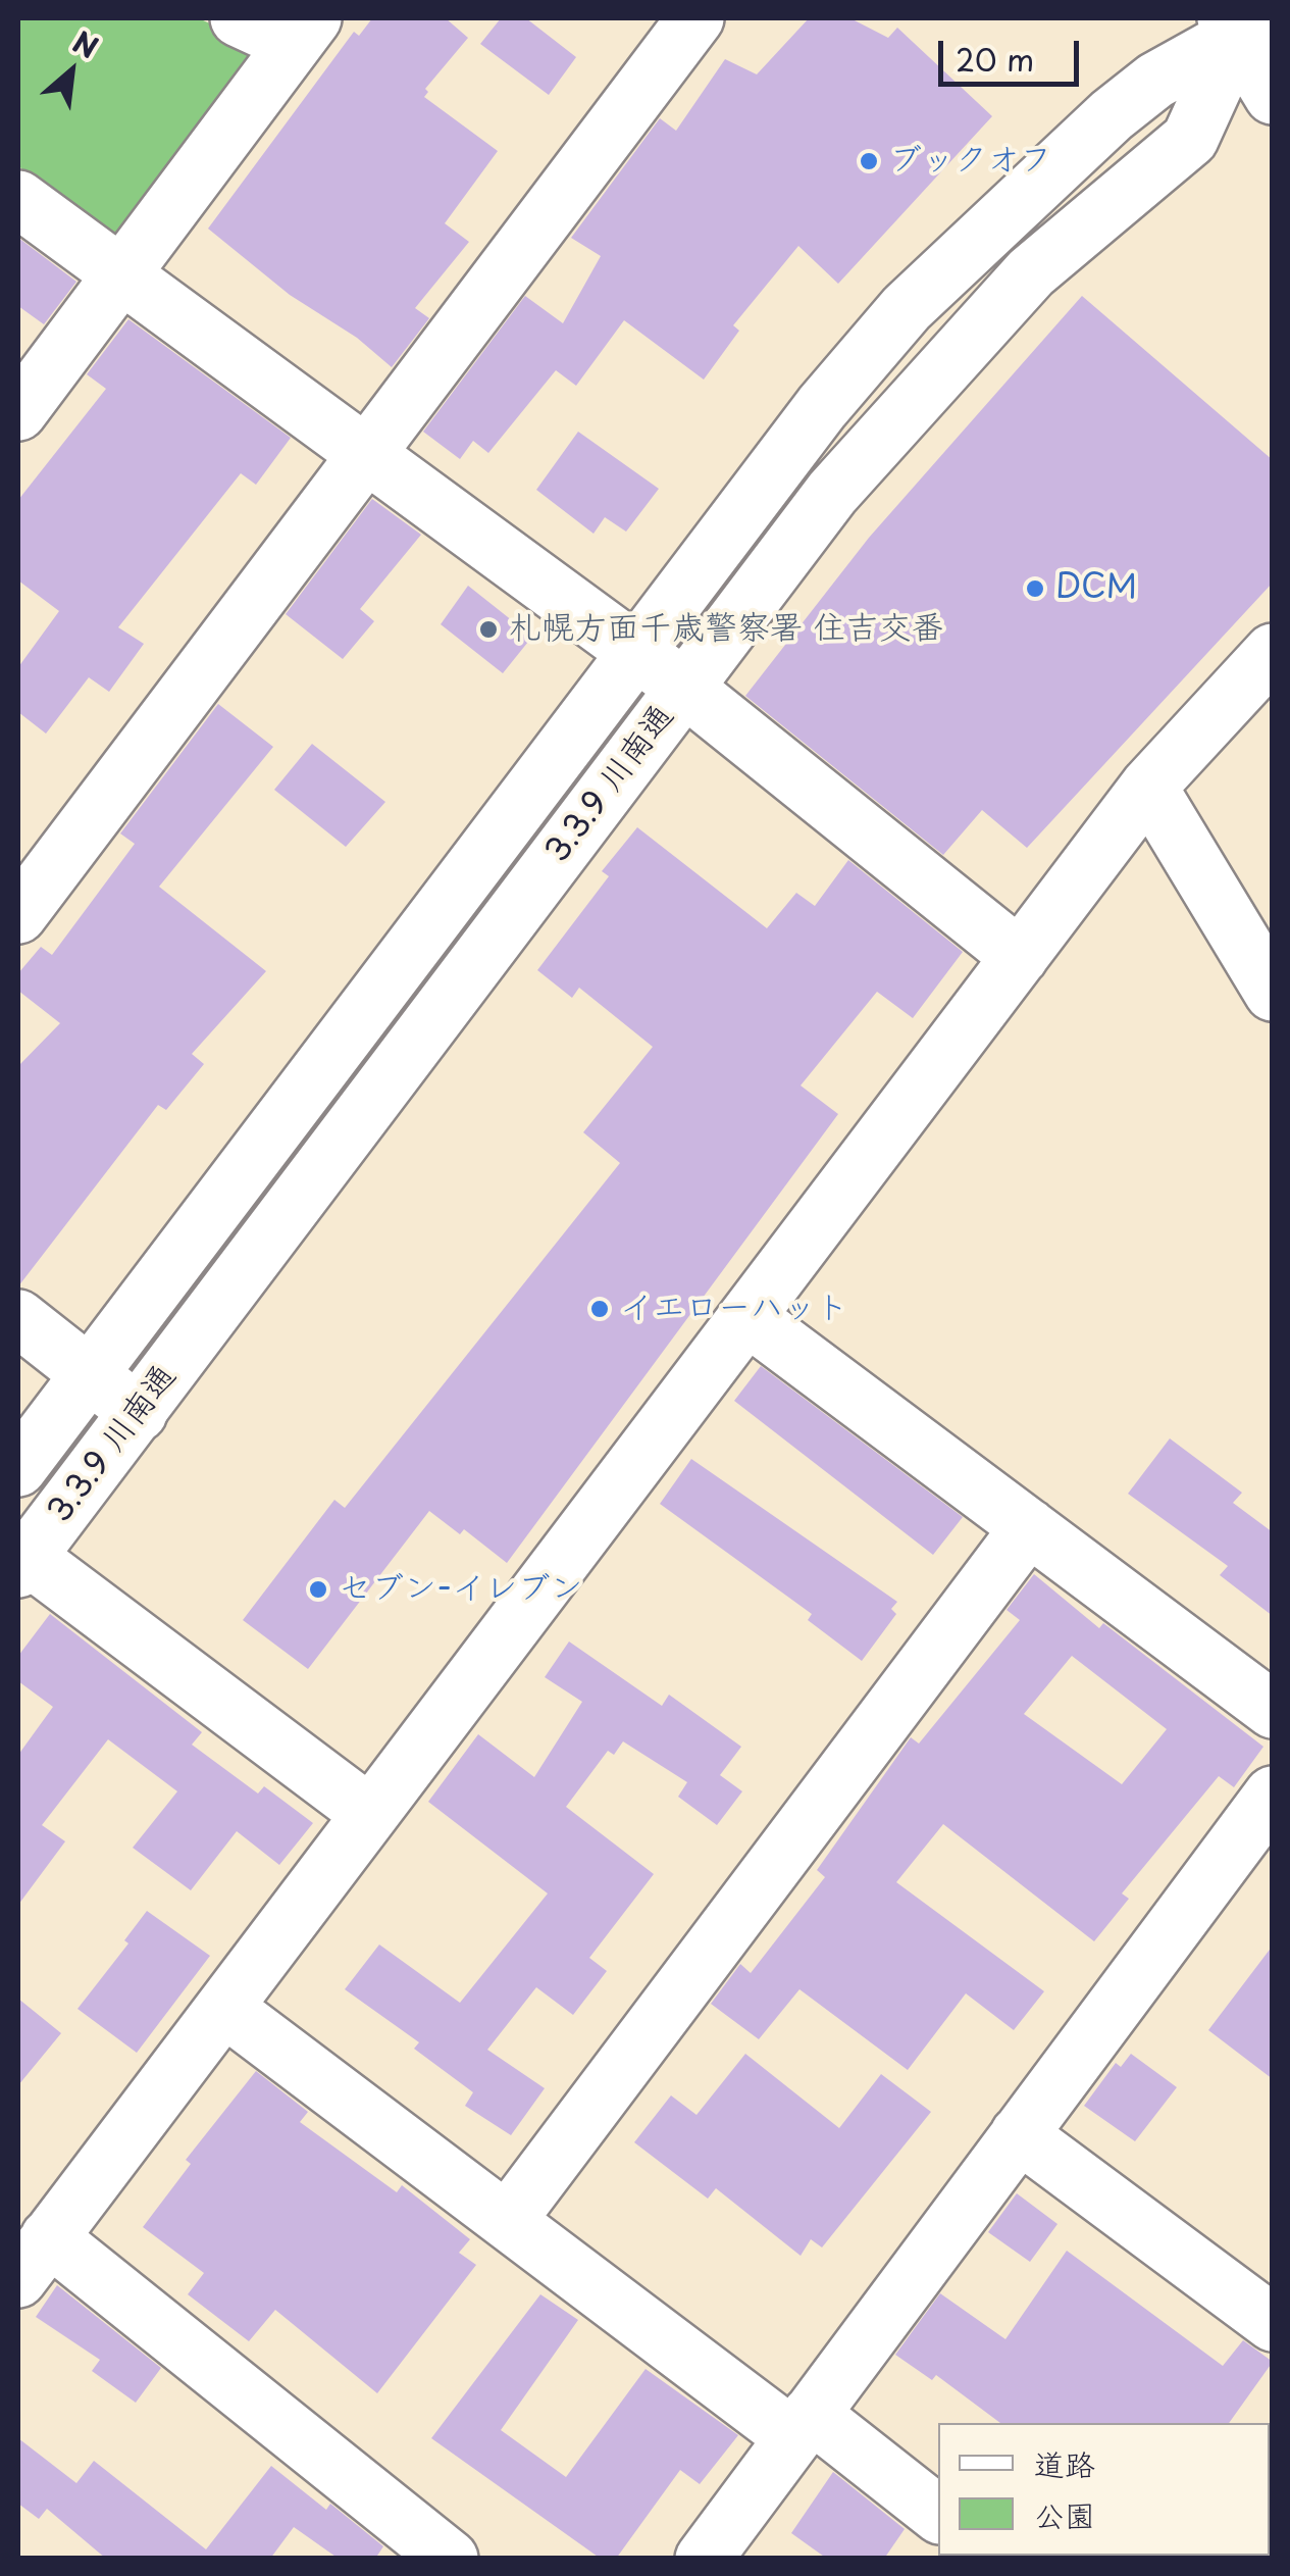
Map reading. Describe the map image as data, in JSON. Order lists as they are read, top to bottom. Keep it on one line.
{"streets":{"street":["3.3.9 川南通"]},"places":["ブックオフ","DCM","札幌方面千歳警察署 住吉交番","イエローハット","セブン-イレブン"],"legend":["道路","公園"],"scale_bar":"20 m","north":"top right"}
